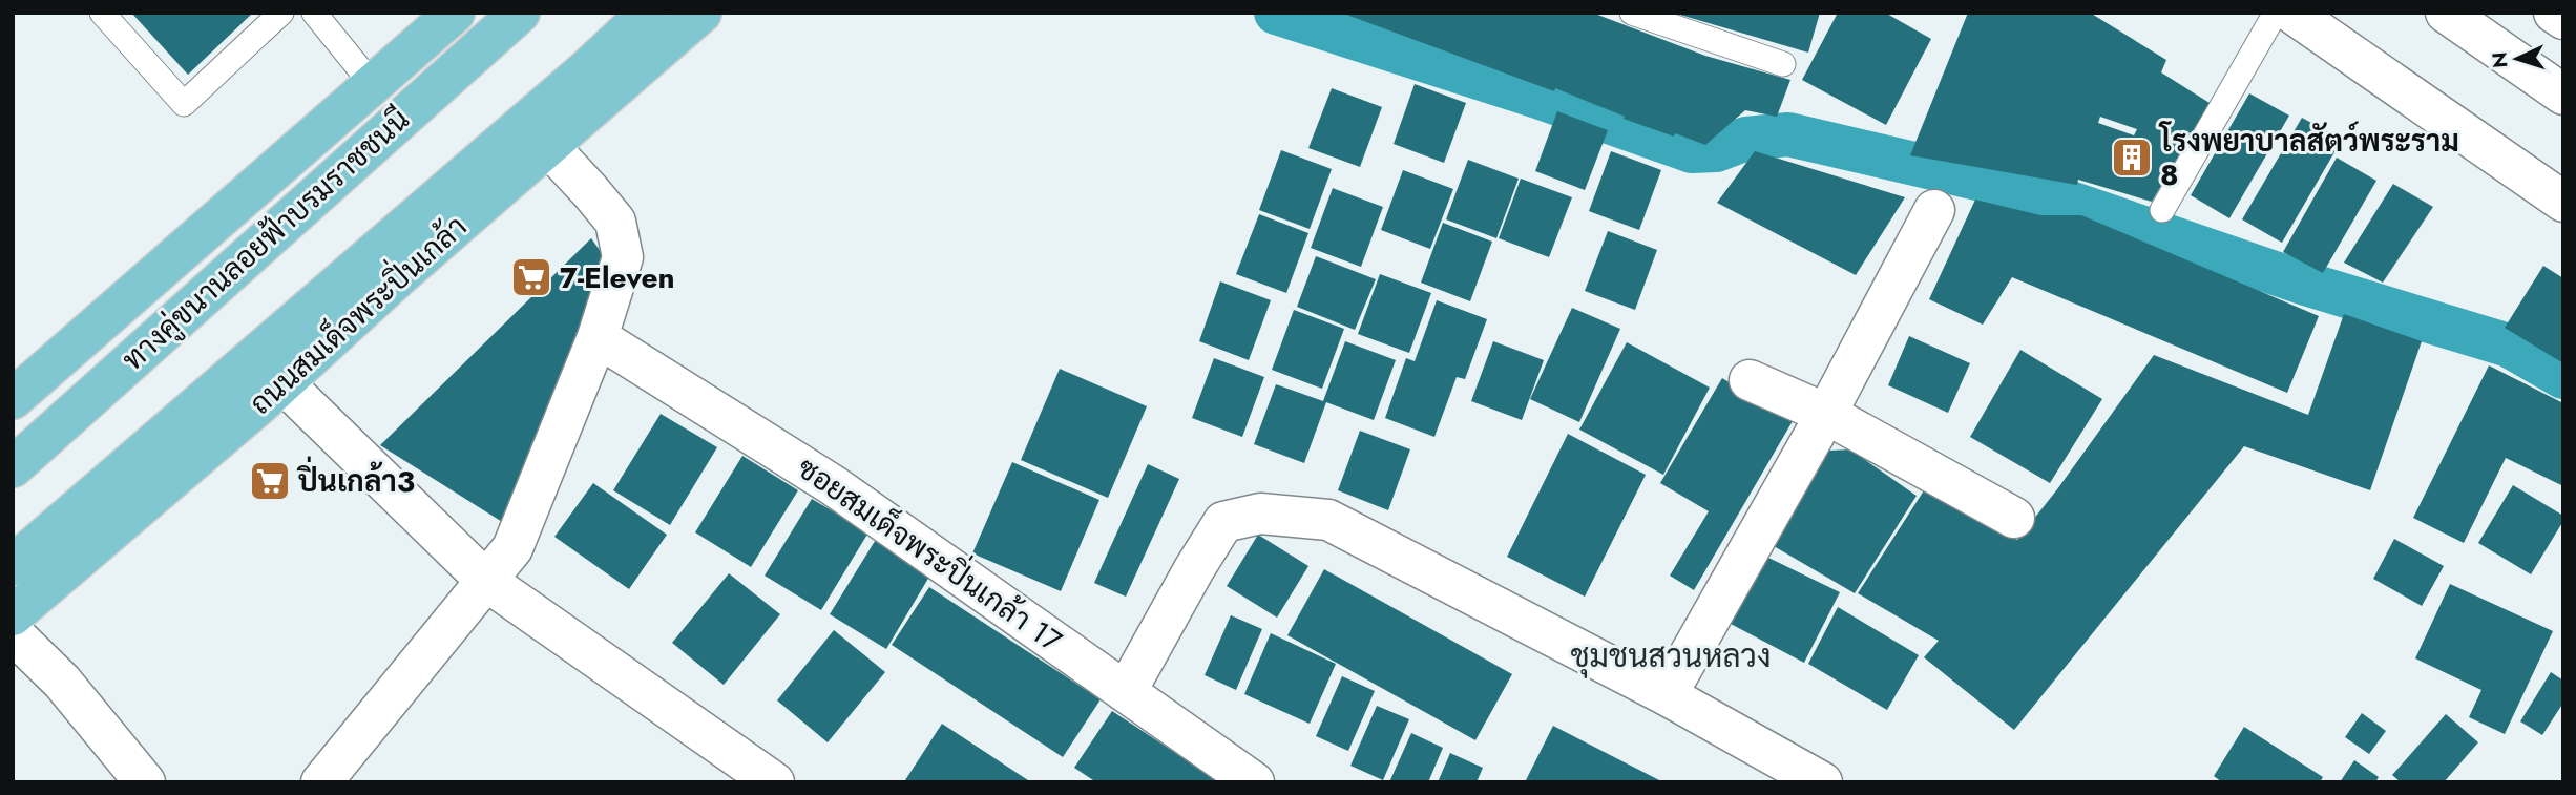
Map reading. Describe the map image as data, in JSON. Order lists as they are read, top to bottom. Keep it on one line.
{"streets":{"main road":["ทางคู่ขนานลอยฟ้าบรมราชชนนี","ถนนสมเด็จพระปิ่นเกล้า"],"street":["ซอยสมเด็จพระปิ่นเกล้า 17"]},"districts":["ชุมชนสวนหลวง"],"places":{"building":["โรงพยาบาลสัตว์พระราม 8"],"supermarket":["7-Eleven","ปิ่นเกล้า3"]},"north":"left"}
